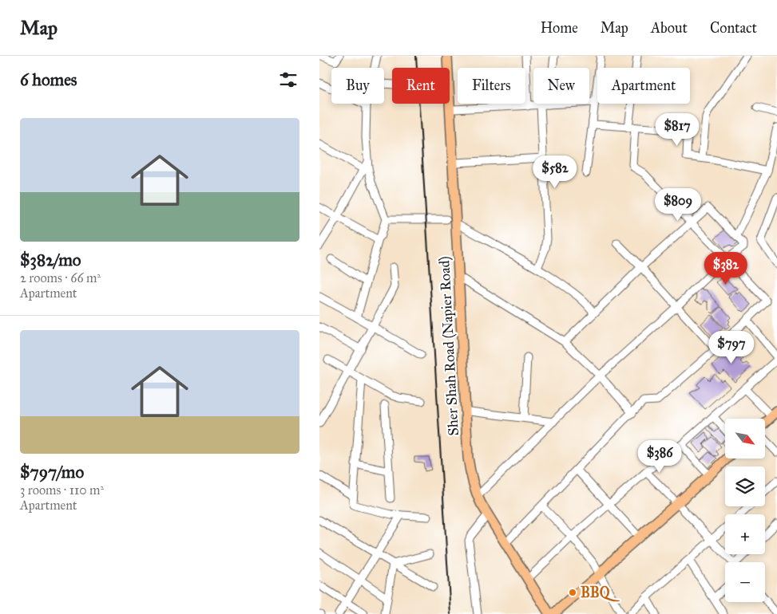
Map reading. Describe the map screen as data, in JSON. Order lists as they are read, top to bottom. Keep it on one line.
{"streets":{"main road":["Sher Shah Road (Napier Road)"]},"places":["BBQ"],"north":"bottom right","page":{"header":"Map","nav":["Home","Map","About","Contact"],"heading":"6 homes","chip":["Buy","Rent","Filters","New","Apartment"],"list":[{"name":"$382/mo","note":"2 rooms · 66 m² · Apartment"},{"name":"$797/mo","note":"3 rooms · 110 m² · Apartment"}],"price":["$817","$582","$809","$382","$797","$386"],"map_buttons":["+","−"]}}
